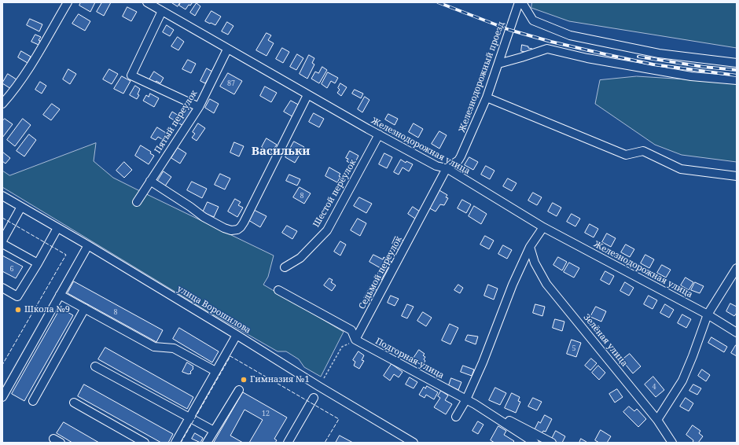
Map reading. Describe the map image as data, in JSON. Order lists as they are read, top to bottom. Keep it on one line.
{"streets":{"street":["Железнодорожный проезд","Пятый переулок","Железнодорожная улица","Шестой переулок","Седьмой переулок","улица Ворошилова","Зелёная улица","Подгорная улица"]},"crossings":[["Железнодорожный проезд","Железнодорожная улица"],["Железнодорожный проезд","Седьмой переулок"],["Пятый переулок","Железнодорожная улица"],["Железнодорожная улица","Шестой переулок"],["Железнодорожная улица","Седьмой переулок"],["Седьмой переулок","Подгорная улица"]],"districts":["Васильки"],"places":["Школа №9","Гимназия №1"],"house_numbers":["87","8","6","8","5","4","12"]}
